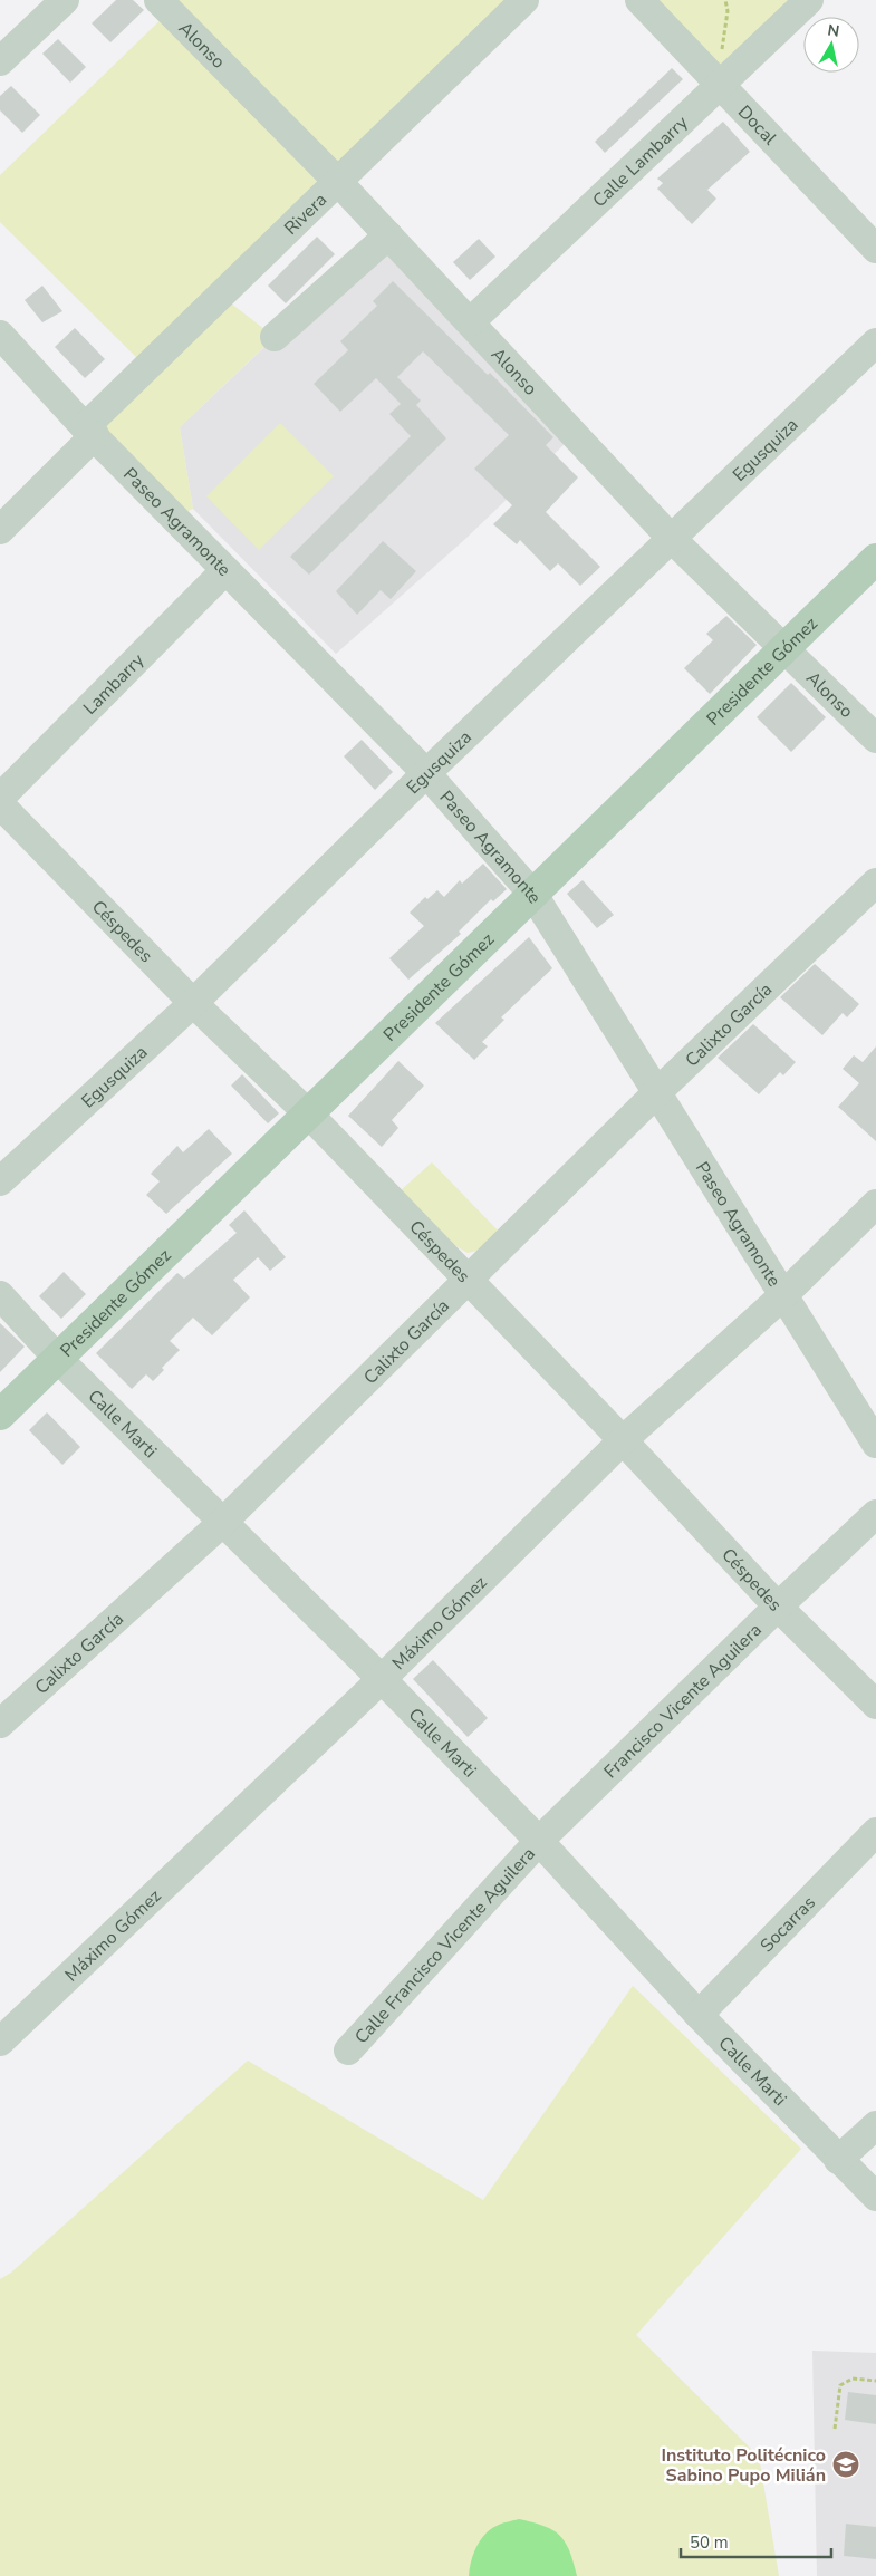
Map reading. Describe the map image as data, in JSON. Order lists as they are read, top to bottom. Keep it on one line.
{"streets":{"main road":["Presidente Gómez"],"street":["Alonso","Docal","Calle Lambarry","Rivera","Egusquiza","Paseo Agramonte","Lambarry","Céspedes","Calixto García","Calle Marti","Máximo Gómez","Francisco Vicente Aguilera","Socarras","Calle Francisco Vicente Aguilera"]},"crossings":[["Alonso","Calle Lambarry"],["Alonso","Rivera"],["Alonso","Egusquiza"],["Alonso","Presidente Gómez"],["Docal","Calle Lambarry"],["Rivera","Paseo Agramonte"],["Egusquiza","Paseo Agramonte"],["Egusquiza","Céspedes"],["Paseo Agramonte","Presidente Gómez"],["Paseo Agramonte","Lambarry"],["Paseo Agramonte","Calixto García"],["Paseo Agramonte","Máximo Gómez"],["Presidente Gómez","Céspedes"],["Presidente Gómez","Calle Marti"],["Céspedes","Calixto García"],["Céspedes","Máximo Gómez"],["Céspedes","Francisco Vicente Aguilera"],["Calixto García","Calle Marti"],["Calle Marti","Máximo Gómez"],["Calle Marti","Francisco Vicente Aguilera"],["Calle Marti","Socarras"],["Calle Marti","Calle Francisco Vicente Aguilera"],["Francisco Vicente Aguilera","Calle Francisco Vicente Aguilera"]],"places":{"school or university":["Instituto Politécnico Sabino Pupo Milián"]},"scale_bar":"50 m","north":"top"}
